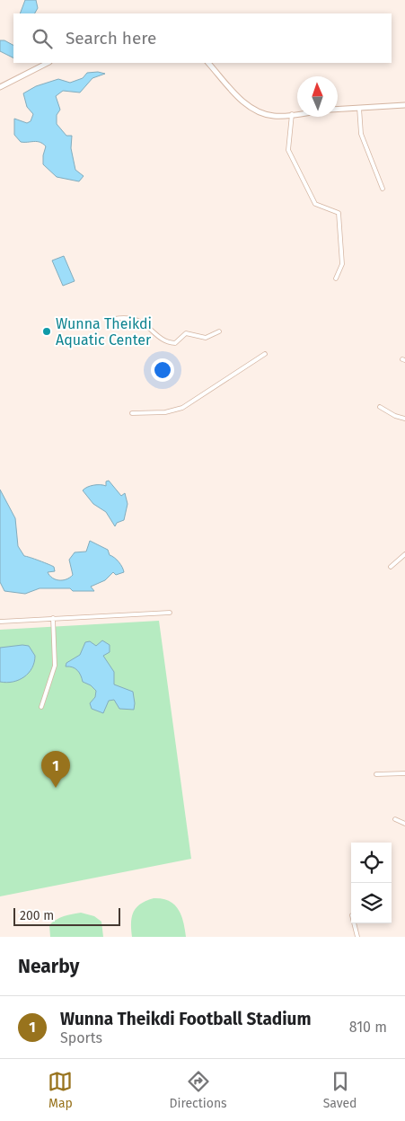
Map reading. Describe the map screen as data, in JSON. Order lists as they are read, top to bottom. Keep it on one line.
{"places":["Wunna Theikdi Aquatic Center"],"scale_bar":"200 m","north":"top","page":{"search":"Search here","pins":"1","scale":"200 m","heading":"Nearby","list":[{"mark":"1","name":"Wunna Theikdi Football Stadium","note":"Sports","value":"810 m"}],"nav":["Map","Directions","Saved"]}}
